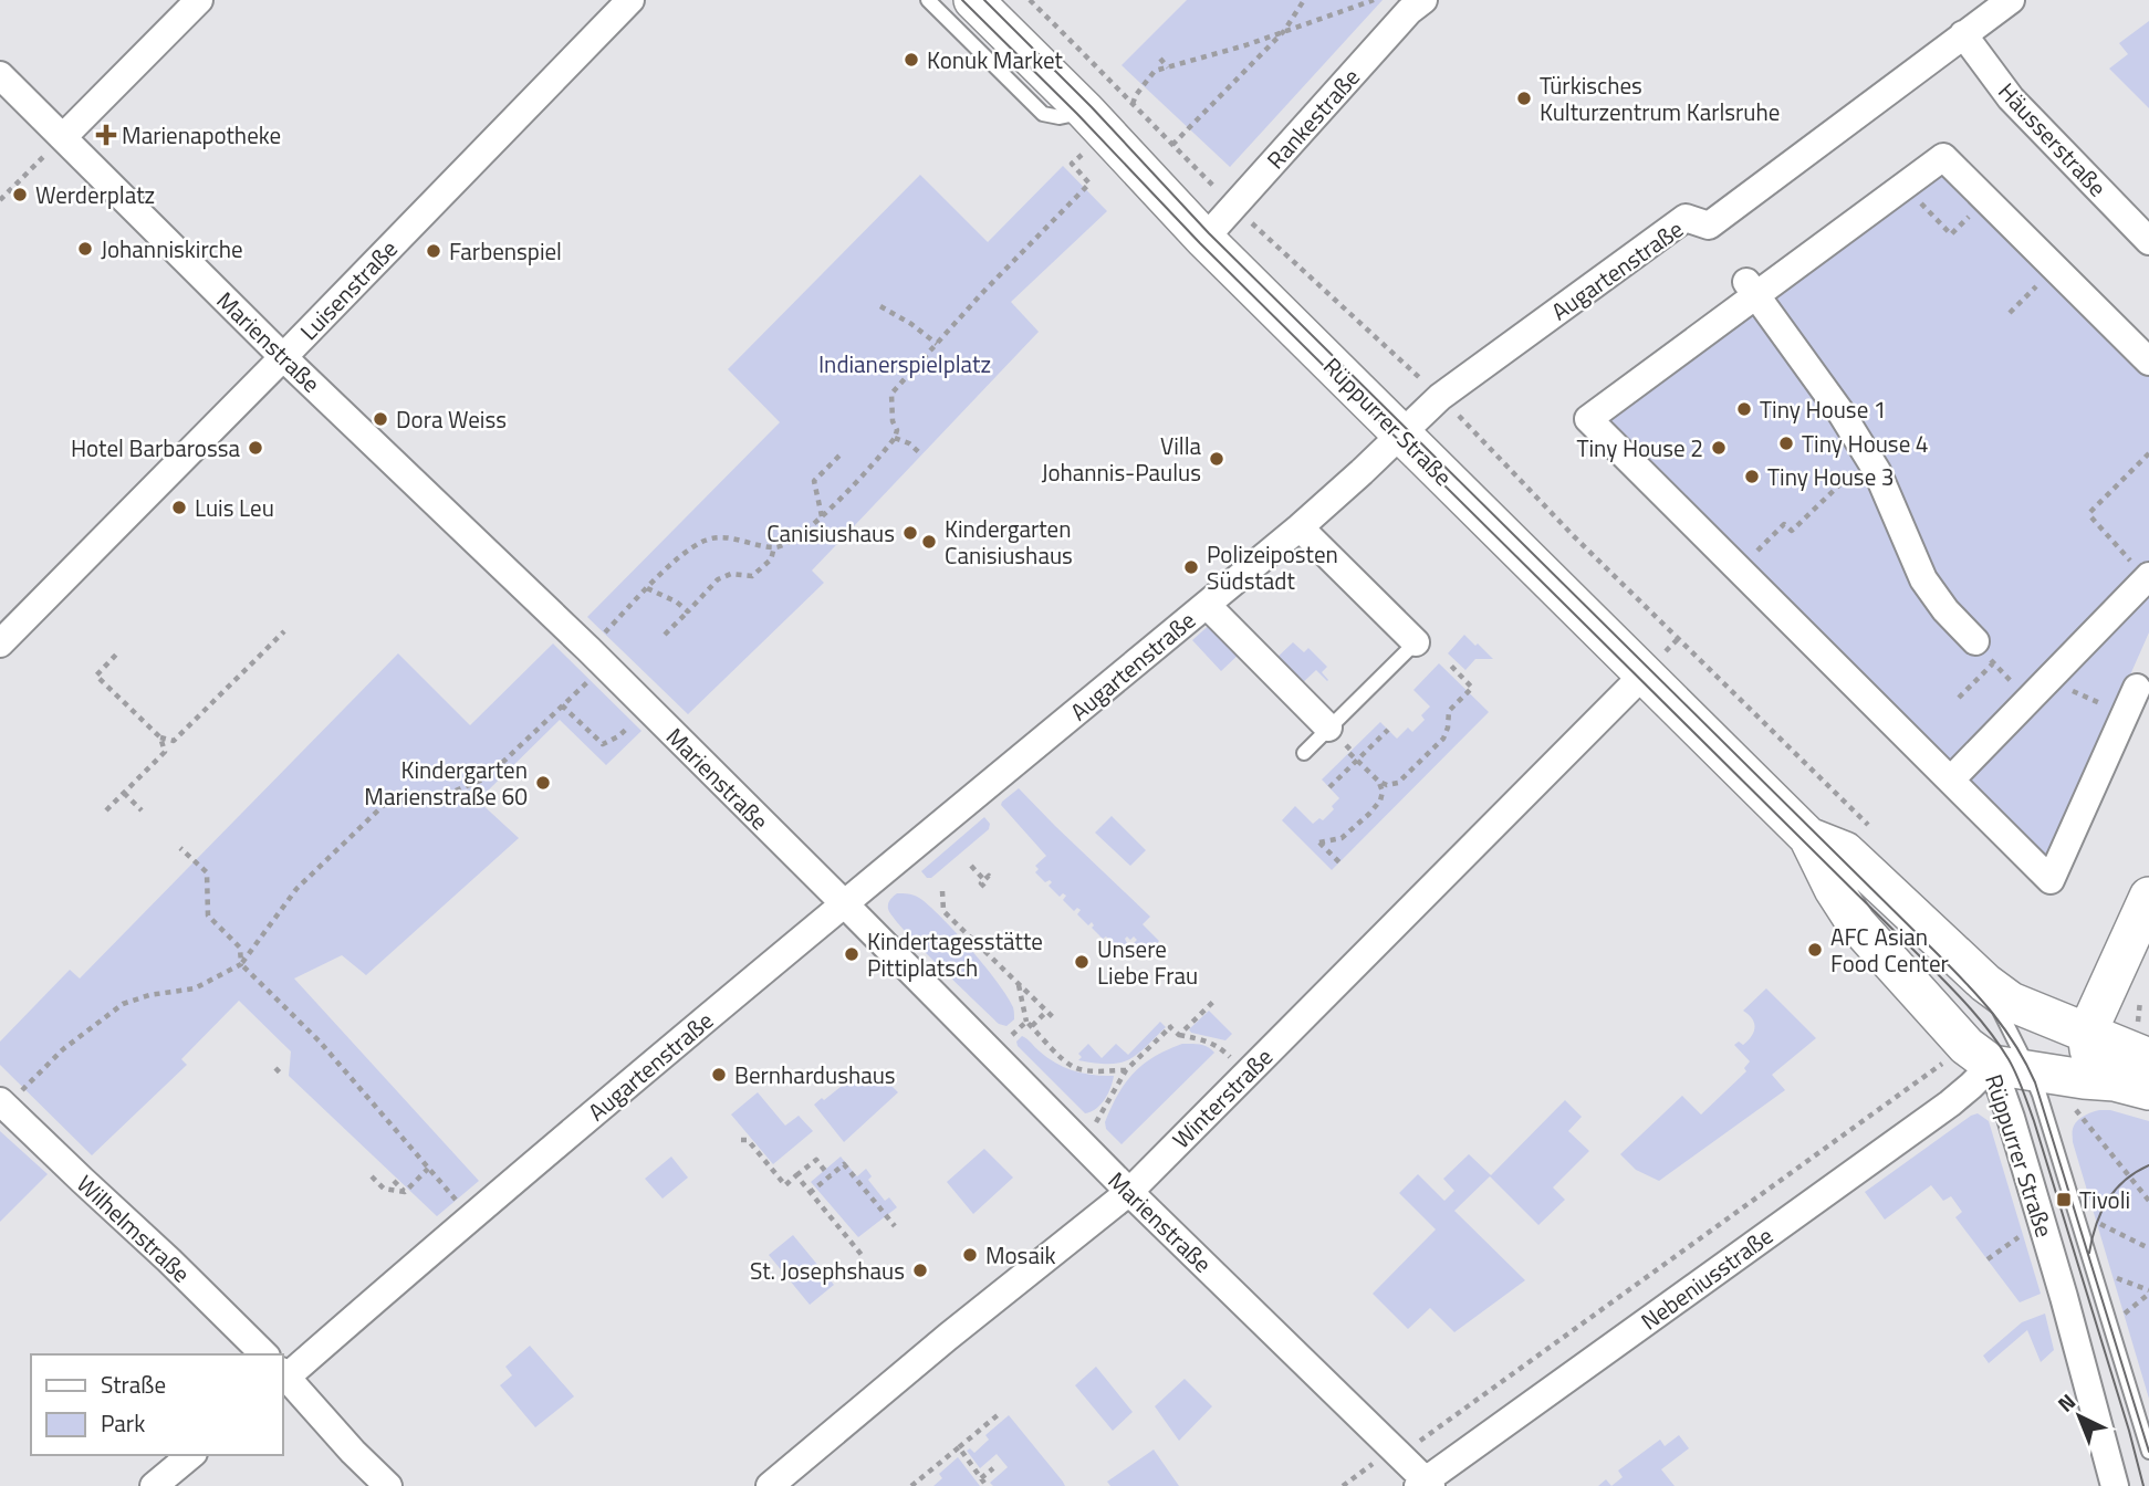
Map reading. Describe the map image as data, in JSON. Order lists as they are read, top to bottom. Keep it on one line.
{"streets":{"main road":["Rüppurrer Straße"],"street":["Rankestraße","Häusserstraße","Augartenstraße","Luisenstraße","Marienstraße","Winterstraße","Wilhelmstraße","Nebeniusstraße"]},"crossings":[["Rankestraße","Rüppurrer Straße"],["Häusserstraße","Augartenstraße"],["Augartenstraße","Marienstraße"],["Augartenstraße","Rüppurrer Straße"],["Luisenstraße","Marienstraße"],["Marienstraße","Winterstraße"],["Marienstraße","Nebeniusstraße"],["Rüppurrer Straße","Winterstraße"],["Rüppurrer Straße","Nebeniusstraße"]],"parks":["Indianerspielplatz"],"places":{"other":["Konuk Market","Türkisches Kulturzentrum Karlsruhe","Werderplatz","Johanniskirche","Farbenspiel","Tiny House 1","Dora Weiss","Tiny House 4","Hotel Barbarossa","Tiny House 2","Villa Johannis-Paulus","Tiny House 3","Luis Leu","Canisiushaus","Kindergarten Canisiushaus","Polizeiposten Südstadt","Kindergarten Marienstraße 60","AFC Asian Food Center","Kindertagesstätte Pittiplatsch","Unsere Liebe Frau","Bernhardushaus","Mosaik","St. Josephshaus"],"health":["Marienapotheke"],"transit":["Tivoli"]},"legend":["Straße","Park"],"north":"top left"}
